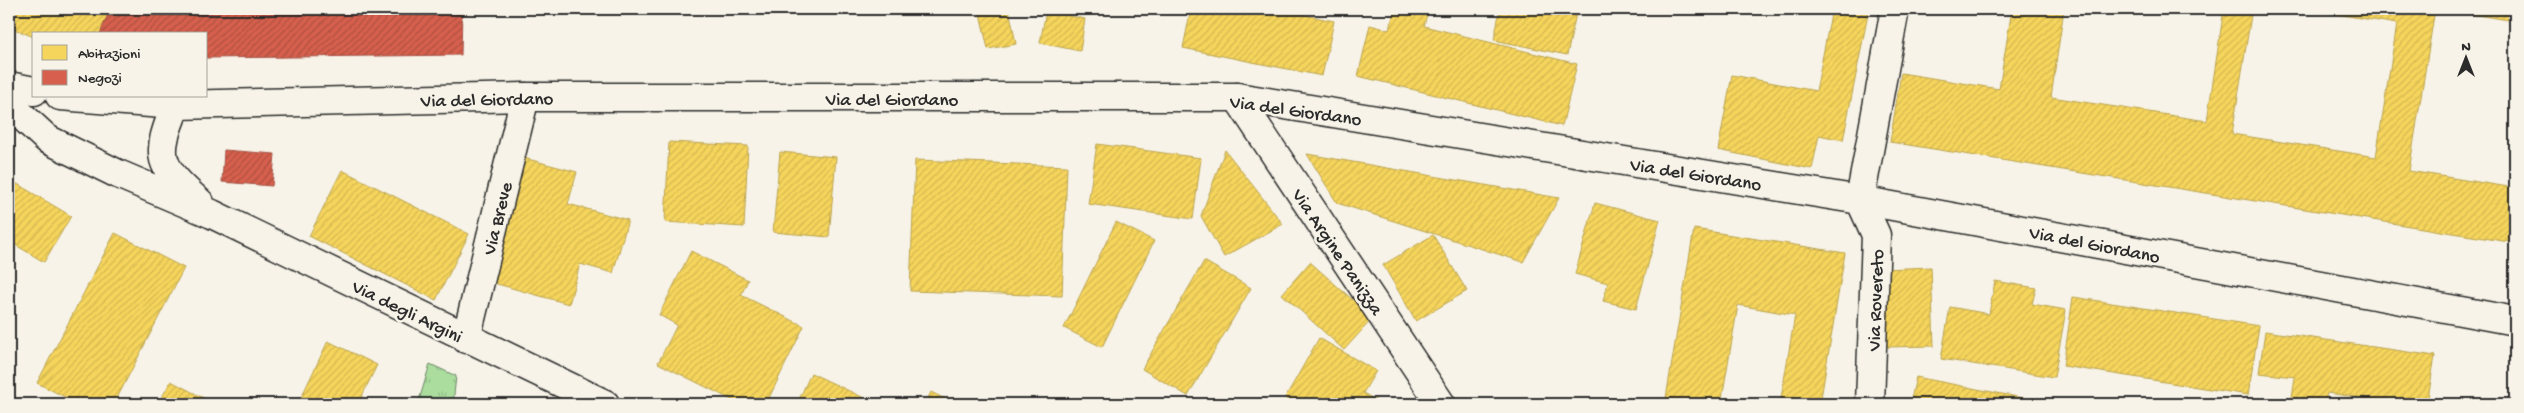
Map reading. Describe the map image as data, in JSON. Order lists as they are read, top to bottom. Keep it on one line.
{"streets":{"street":["Via del Giordano","Via Breve","Via Argine Panizza","Via Rovereto","Via degli Argini"]},"crossings":[["Via del Giordano","Via Breve"],["Via del Giordano","Via Argine Panizza"],["Via del Giordano","Via Rovereto"],["Via del Giordano","Via degli Argini"],["Via Breve","Via degli Argini"]],"legend":["Abitazioni","Negozi"],"north":"top"}
